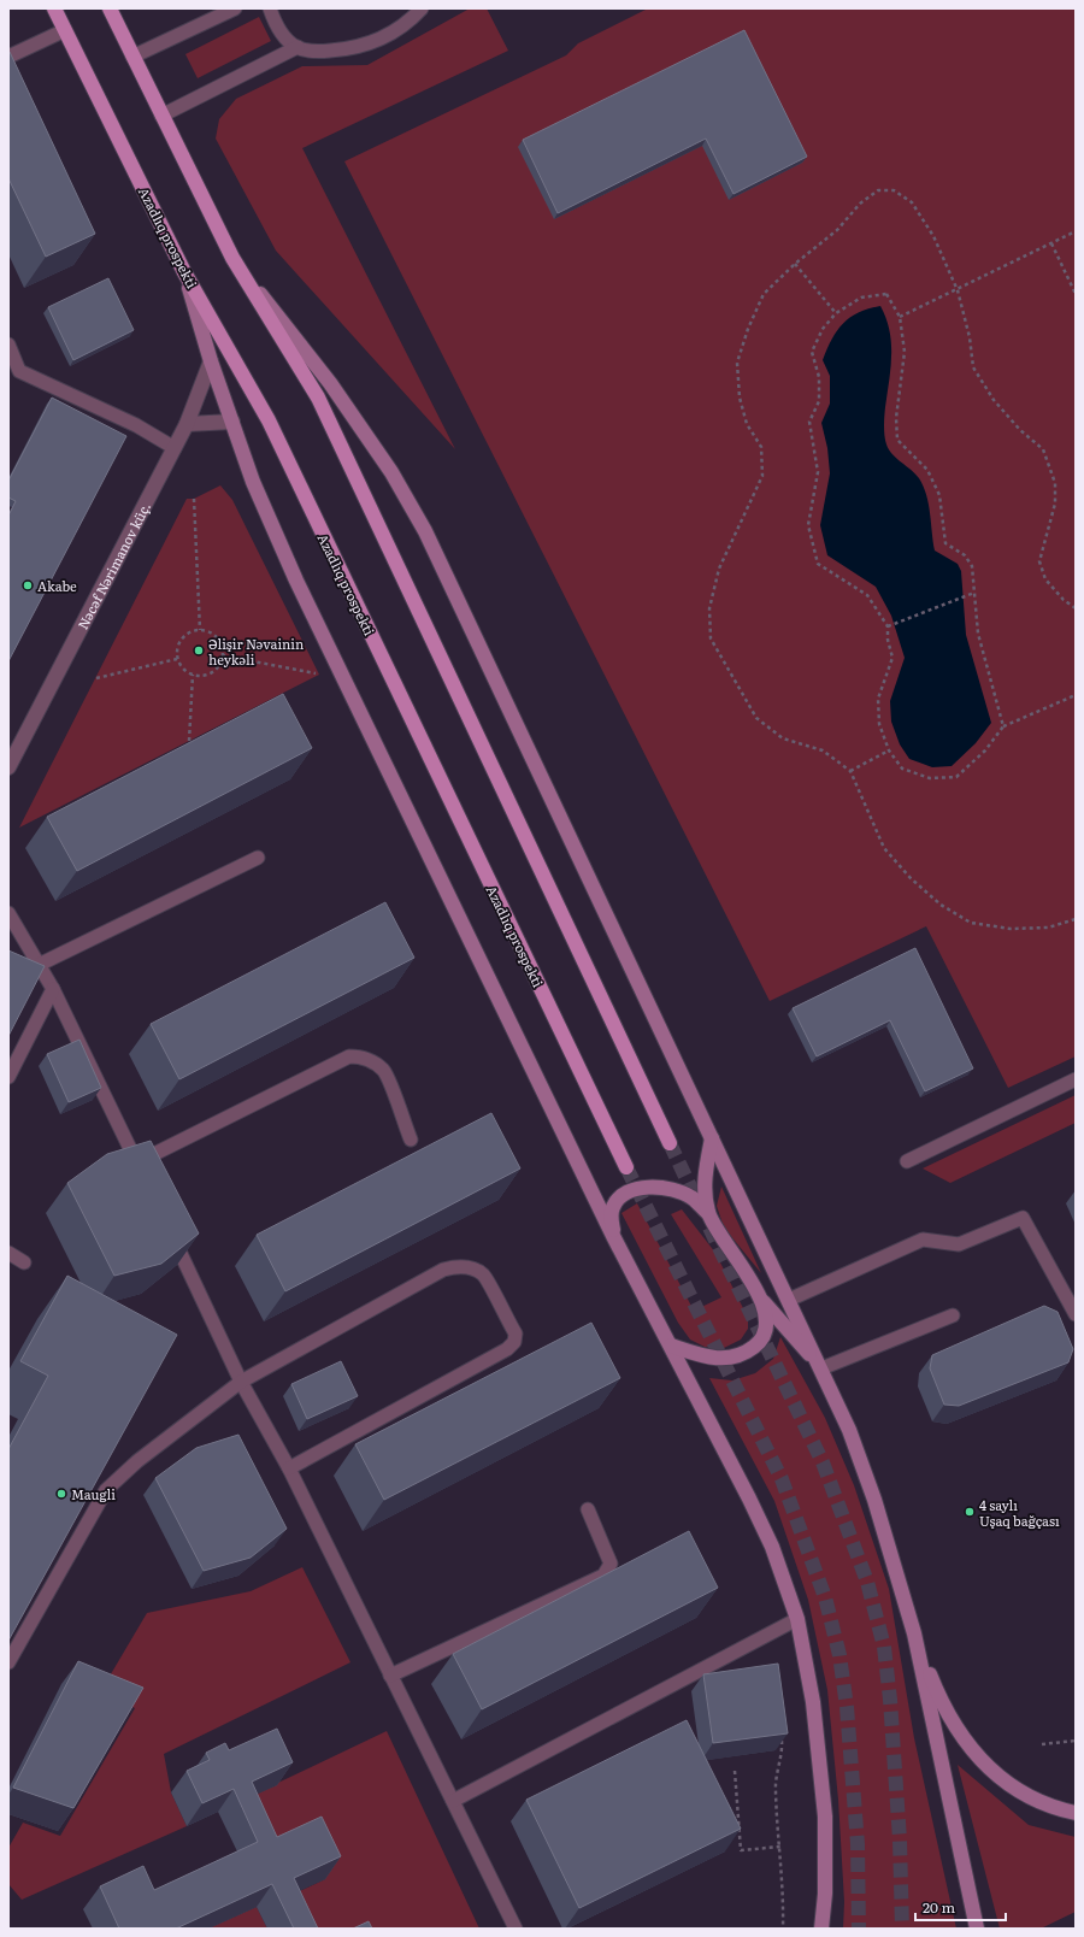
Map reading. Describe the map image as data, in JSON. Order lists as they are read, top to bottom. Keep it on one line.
{"streets":{"main road":["Azadlıq prospekti"],"street":["Nəcəf Nərimanov küç."]},"places":["Akabe","Əlişir Nəvainin heykəli","Maugli","4 saylı Uşaq bağçası"],"scale_bar":"20 m"}
